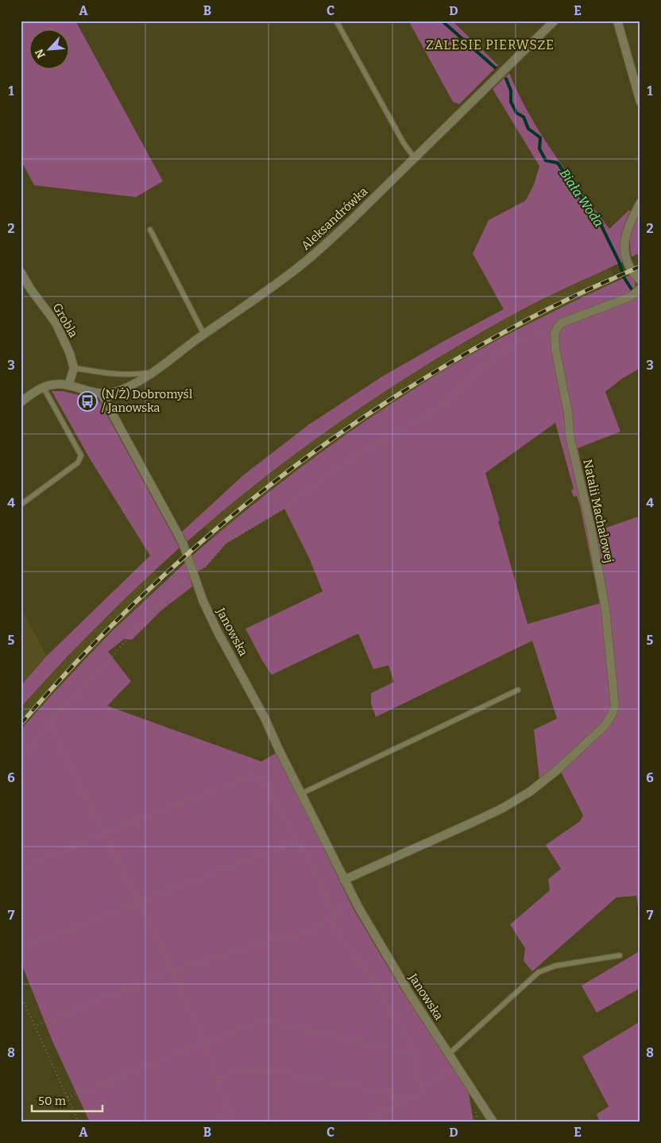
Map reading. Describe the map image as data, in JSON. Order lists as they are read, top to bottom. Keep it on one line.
{"streets":{"street":["Aleksandrówka","Grobla","Natalii Machałowej","Janowska"]},"crossings":[["Aleksandrówka","Janowska"],["Natalii Machałowej","Janowska"]],"districts":["ZALESIE PIERWSZE"],"water":["Biała Woda"],"places":{"bus stop":["(N/Ż) Dobromyśl / Janowska"]},"scale_bar":"50 m","north":"bottom left","grid":{"columns":["A","B","C","D","E"],"rows":["1","2","3","4","5","6","7","8"]}}
